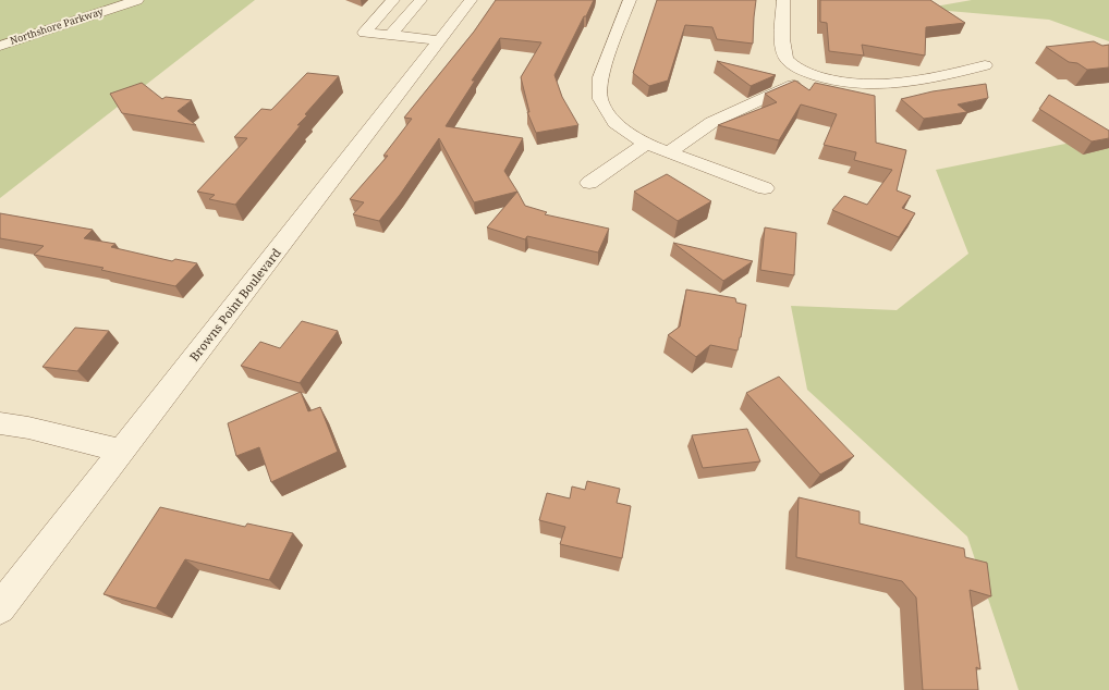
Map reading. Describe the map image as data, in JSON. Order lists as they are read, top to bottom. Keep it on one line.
{"streets":{"street":["Northshore Parkway","Browns Point Boulevard"]}}
